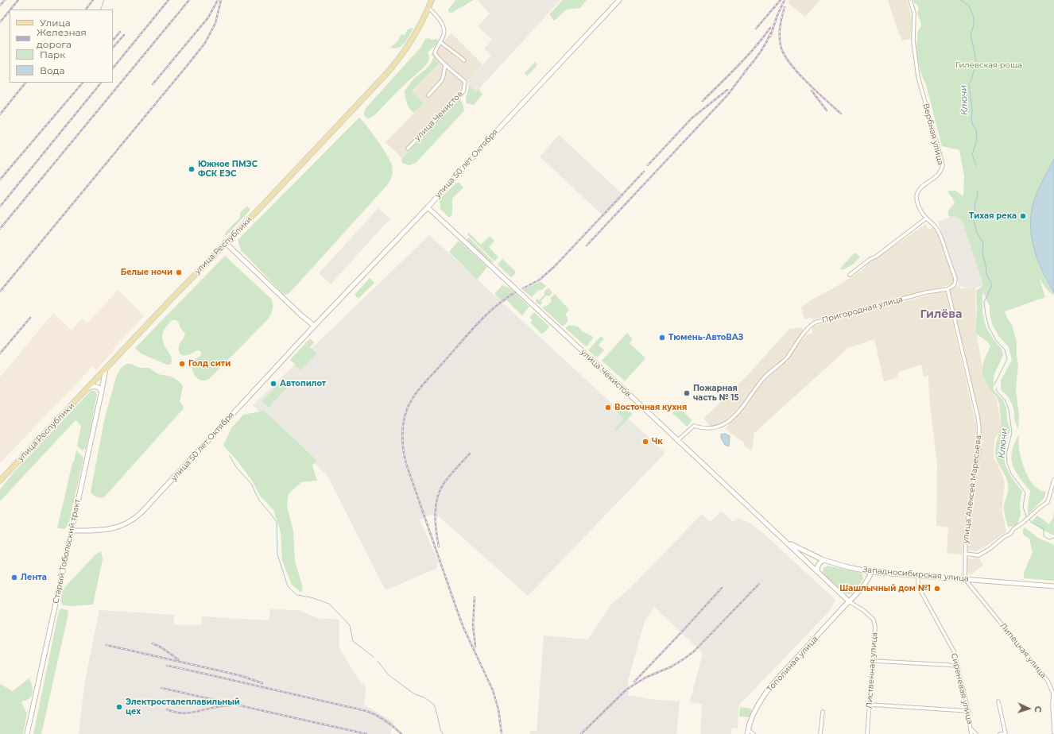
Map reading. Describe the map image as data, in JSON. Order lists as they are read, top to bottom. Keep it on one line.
{"streets":{"main road":["улица Чекистов","улица 50 лет Октября","улица Республики","Старый Тобольский тракт","Западносибирская улица","Тополиная улица"],"street":["Вербная улица","Пригородная улица","улица Алексея Маресьева","Липецкая улица","Лиственная улица","Сиреневая улица"]},"crossings":[["улица Чекистов","улица 50 лет Октября"],["улица Чекистов","Пригородная улица"],["улица Чекистов","Западносибирская улица"],["улица 50 лет Октября","Старый Тобольский тракт"],["улица Республики","Старый Тобольский тракт"],["Пригородная улица","улица Алексея Маресьева"],["улица Алексея Маресьева","Западносибирская улица"],["улица Алексея Маресьева","Липецкая улица"],["Западносибирская улица","Липецкая улица"],["Западносибирская улица","Тополиная улица"],["Западносибирская улица","Сиреневая улица"],["Тополиная улица","Лиственная улица"]],"districts":["Гилёва"],"water":["Ключи"],"parks":["Гилёвская роща"],"places":["Южное ПМЭС ФСК ЕЭС","Тихая река","Белые ночи","Тюмень-АвтоВАЗ","Голд сити","Автопилот","Пожарная часть № 15","Восточная кухня","Чк","Лента","Шашлычный дом №1","Электросталеплавильный цех"],"legend":["Улица","Железная дорога","Парк","Вода"],"north":"right"}
